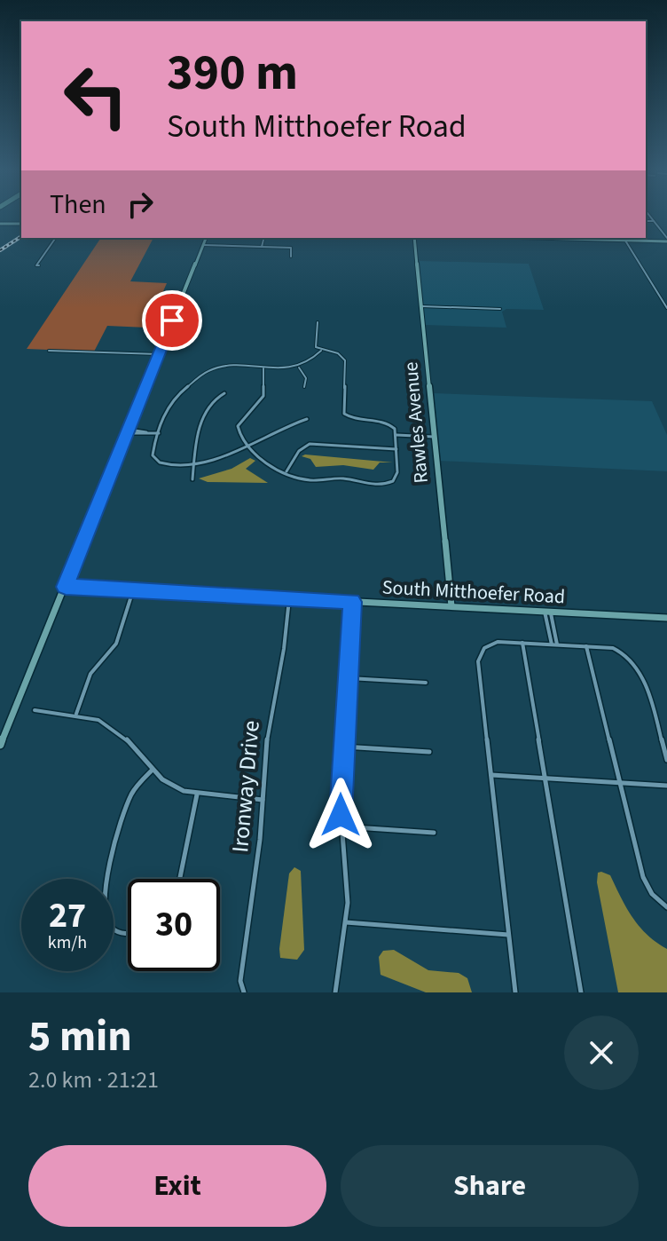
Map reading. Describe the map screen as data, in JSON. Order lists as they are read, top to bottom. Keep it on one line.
{"streets":{"street":["Rawles Avenue","South Mitthoefer Road","Ironway Drive"]},"crossings":[["Rawles Avenue","South Mitthoefer Road"],["South Mitthoefer Road","Ironway Drive"]],"page":{"turn":["390 m","South Mitthoefer Road"],"then":"Then","speed":"27 km/h","limit":"30","heading":["5 min","2.0 km · 21:21"],"buttons":["Exit","Share"]}}
